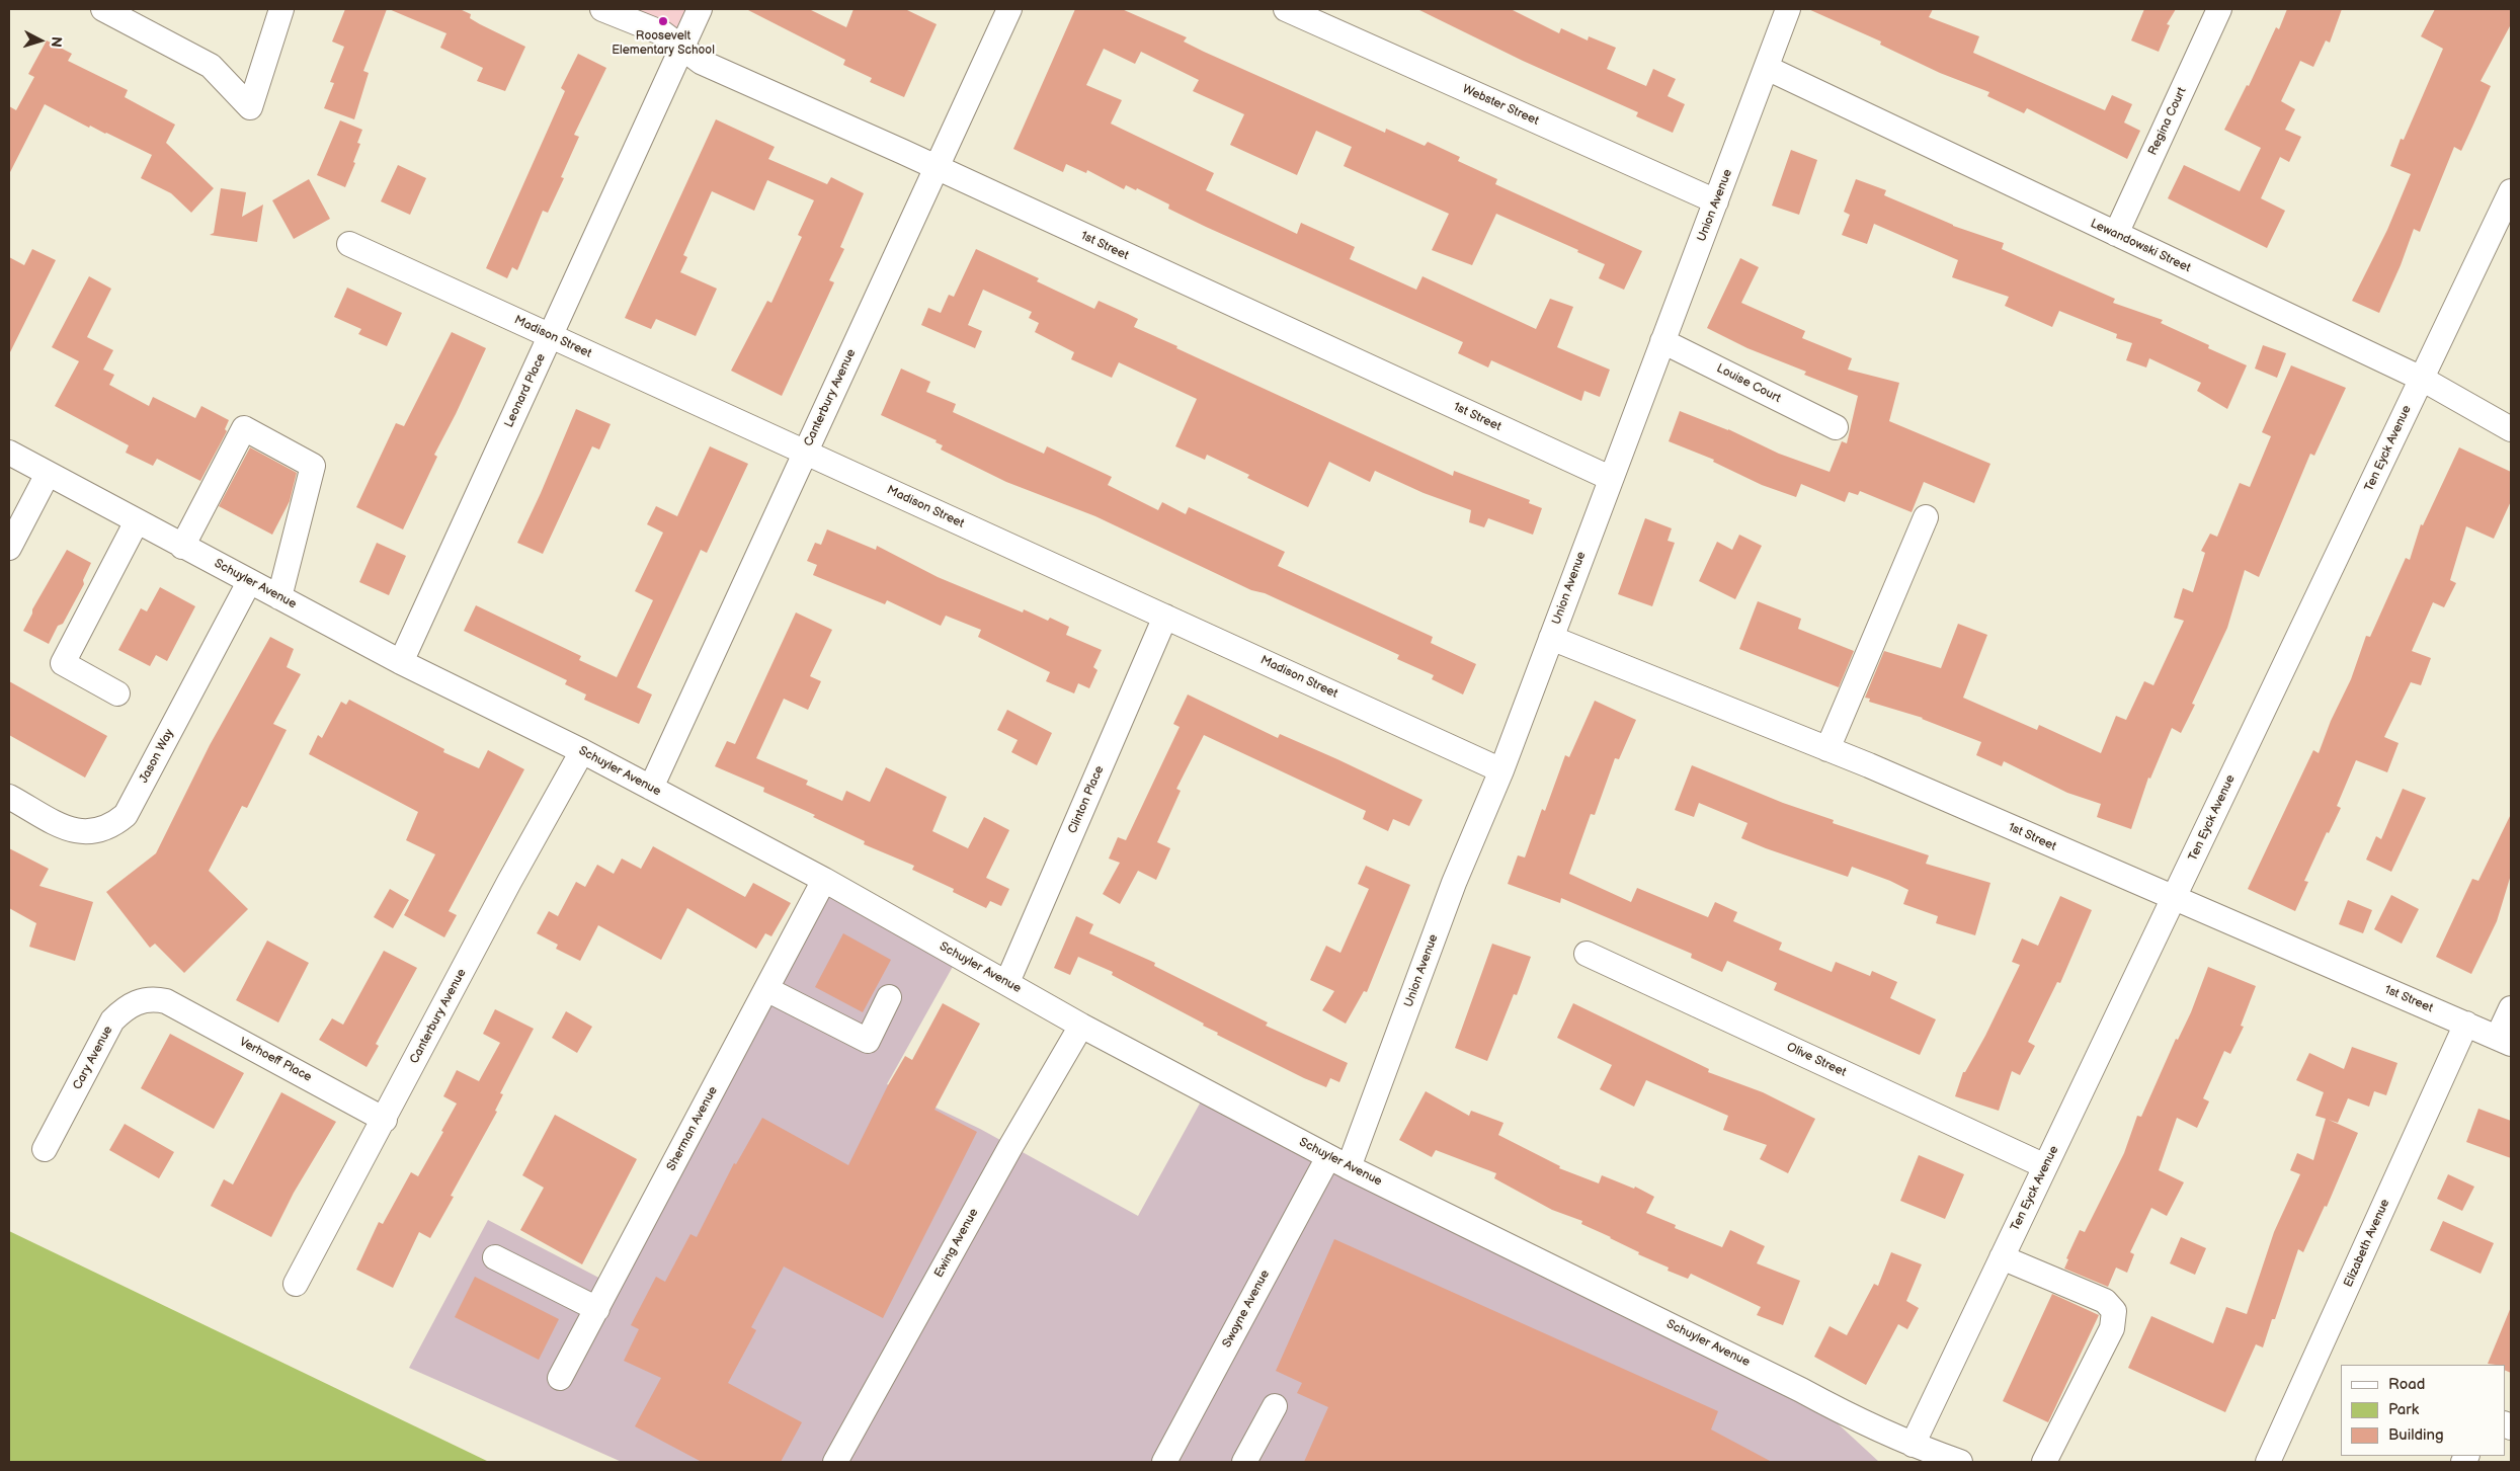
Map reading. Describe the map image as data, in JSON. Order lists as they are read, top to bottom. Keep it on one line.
{"streets":{"street":["Webster Street","Regina Court","Union Avenue","1st Street","Lewandowski Street","Madison Street","Louise Court","Leonard Place","Canterbury Avenue","Ten Eyck Avenue","Schuyler Avenue","Jason Way","Clinton Place","Cary Avenue","Verhoeff Place","Olive Street","Sherman Avenue","Ewing Avenue","Elizabeth Avenue","Swayne Avenue"]},"crossings":[["Webster Street","Union Avenue"],["Regina Court","Lewandowski Street"],["Union Avenue","1st Street"],["Union Avenue","Lewandowski Street"],["Union Avenue","Madison Street"],["Union Avenue","Louise Court"],["Union Avenue","Schuyler Avenue"],["Union Avenue","Swayne Avenue"],["1st Street","Leonard Place"],["1st Street","Canterbury Avenue"],["1st Street","Ten Eyck Avenue"],["1st Street","Elizabeth Avenue"],["Lewandowski Street","Ten Eyck Avenue"],["Madison Street","Leonard Place"],["Madison Street","Canterbury Avenue"],["Madison Street","Clinton Place"],["Leonard Place","Schuyler Avenue"],["Canterbury Avenue","Schuyler Avenue"],["Canterbury Avenue","Verhoeff Place"],["Ten Eyck Avenue","Schuyler Avenue"],["Ten Eyck Avenue","Olive Street"],["Schuyler Avenue","Jason Way"],["Schuyler Avenue","Clinton Place"],["Schuyler Avenue","Sherman Avenue"],["Schuyler Avenue","Ewing Avenue"],["Schuyler Avenue","Swayne Avenue"],["Cary Avenue","Verhoeff Place"]],"places":["Roosevelt Elementary School"],"legend":["Road","Park","Building"],"north":"right"}
